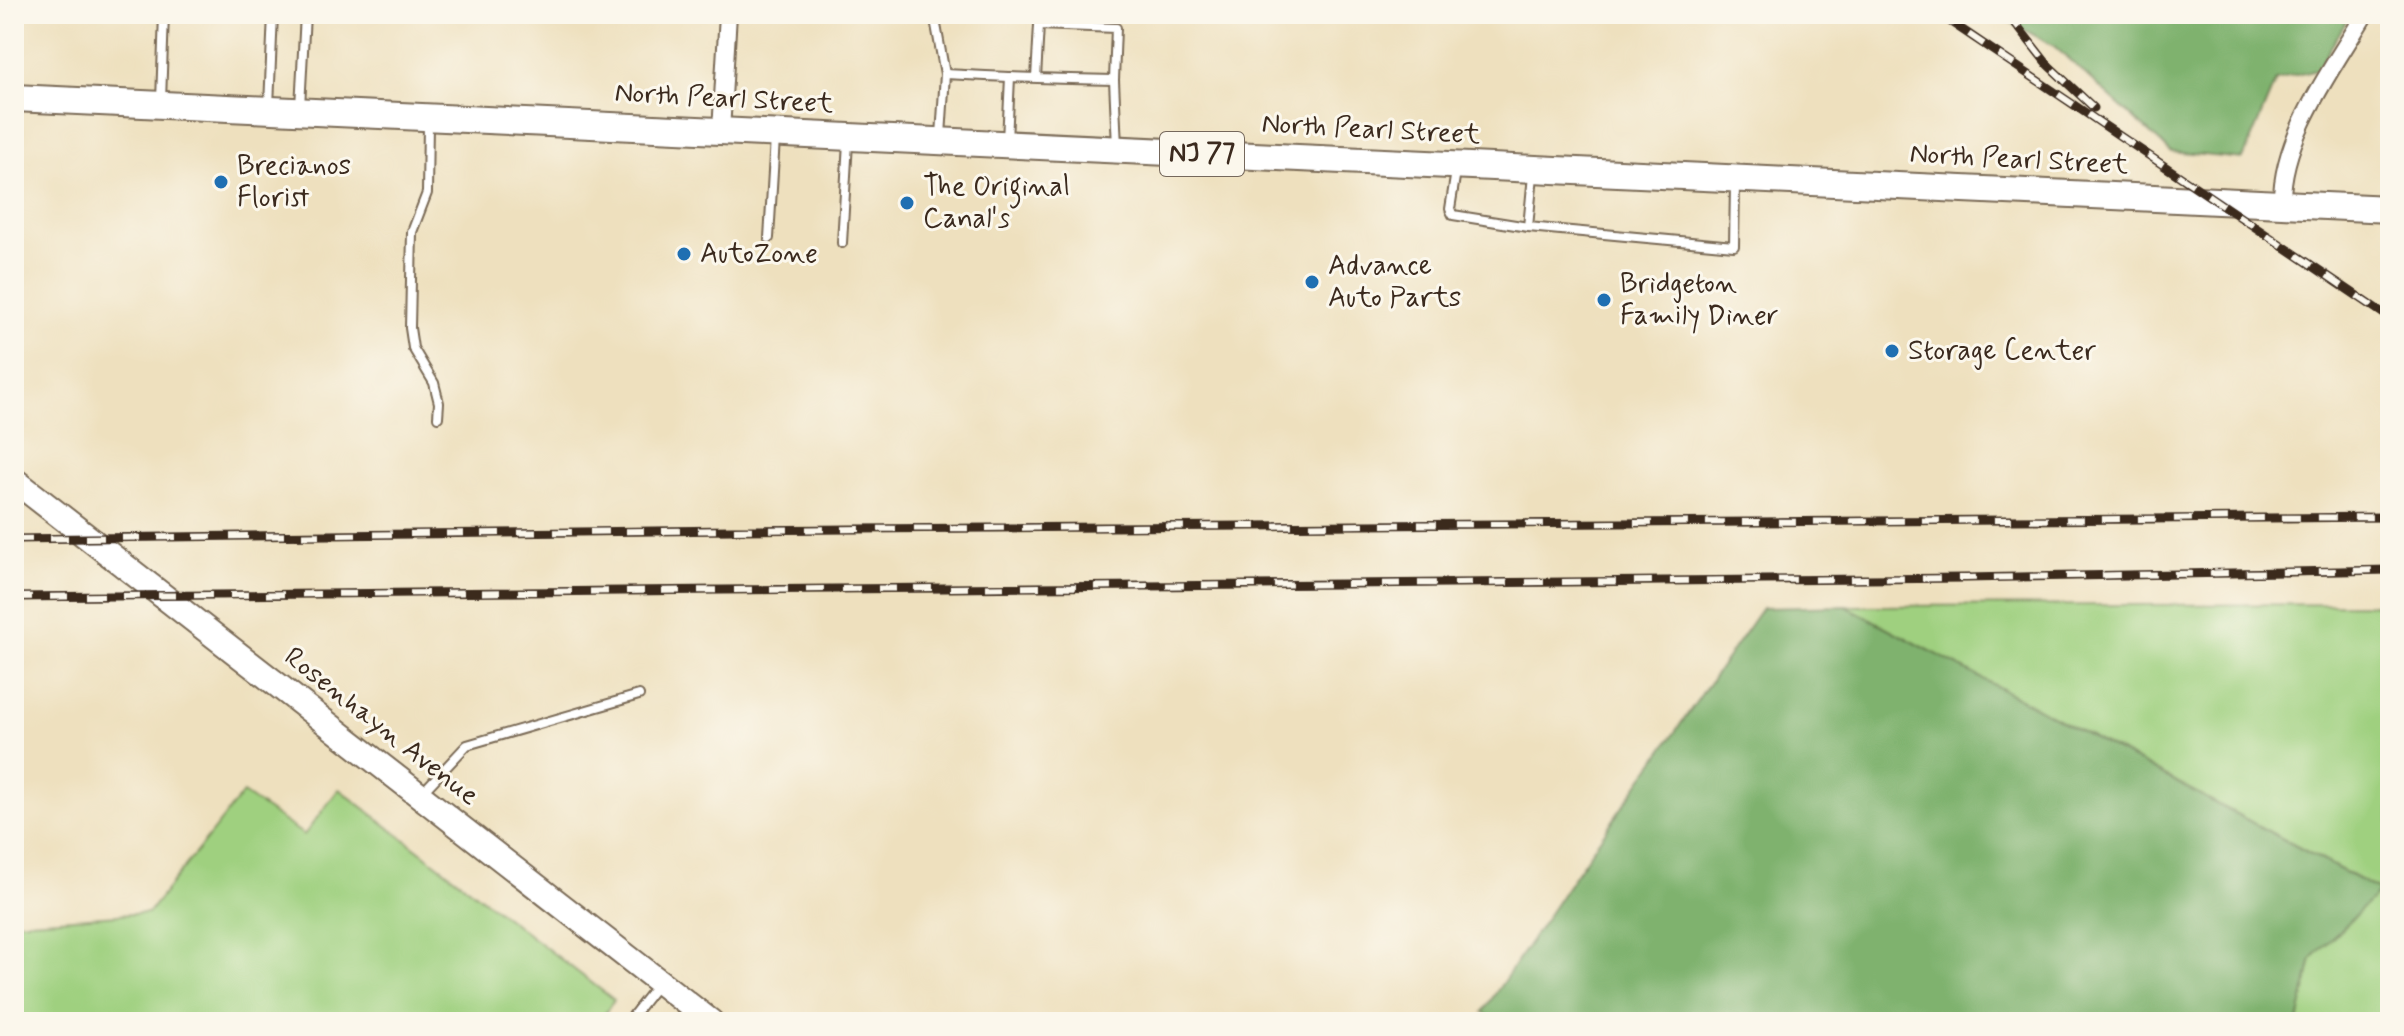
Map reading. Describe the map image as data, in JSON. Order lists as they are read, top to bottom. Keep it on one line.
{"streets":{"main road":["North Pearl Street","NJ 77"],"street":["Rosenhayn Avenue"]},"places":["Brecianos Florist","The Original Canal's","AutoZone","Advance Auto Parts","Bridgeton Family Diner","Storage Center"]}
